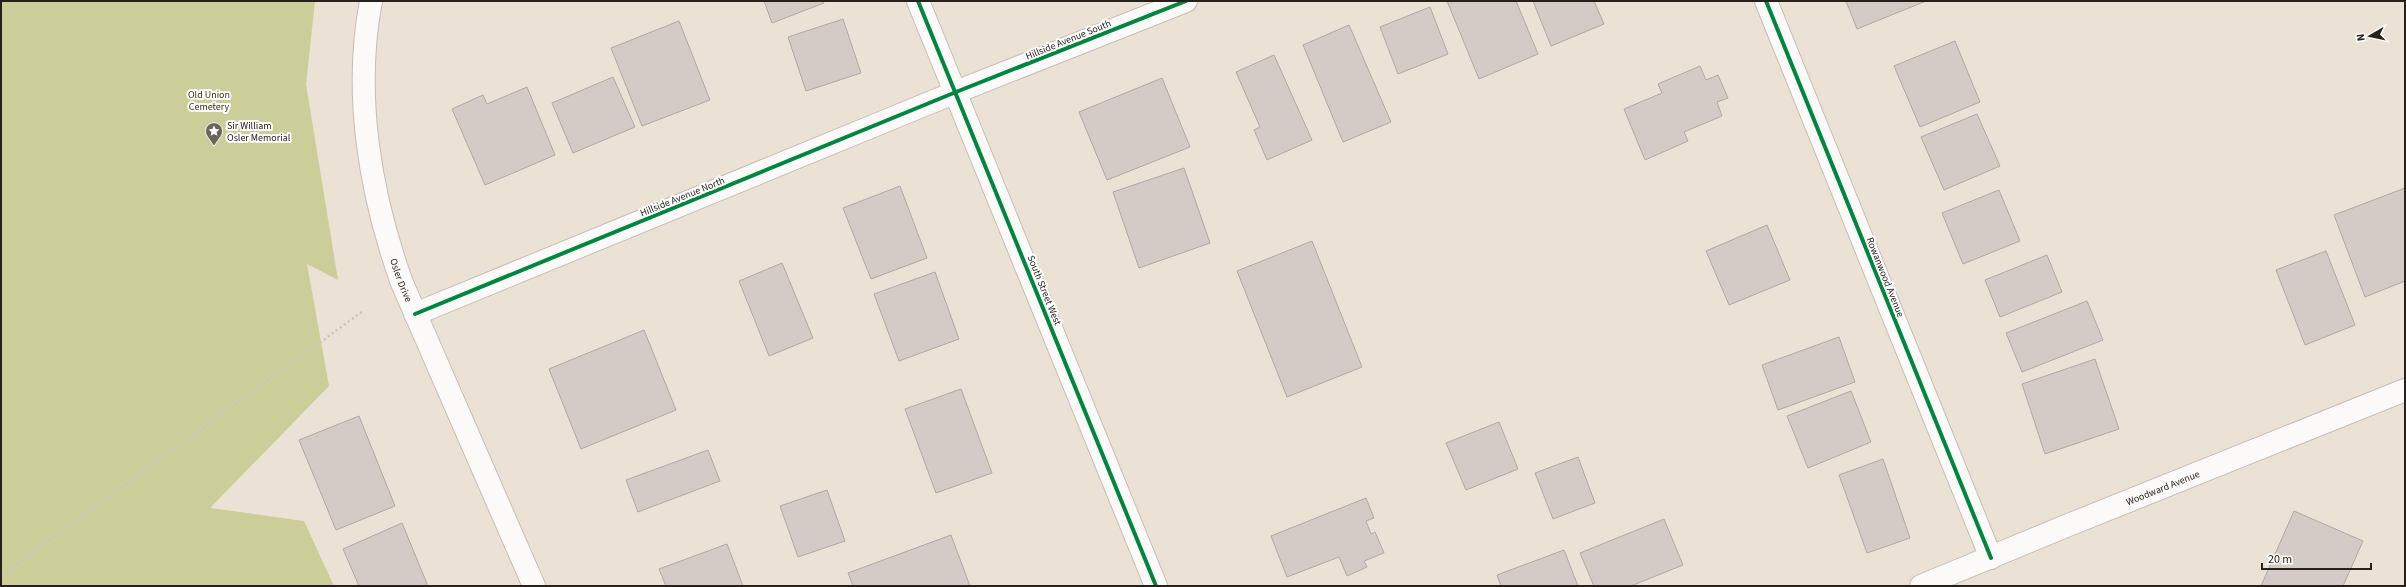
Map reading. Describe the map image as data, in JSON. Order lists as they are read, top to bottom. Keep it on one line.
{"streets":{"street":["Hillside Avenue South","Hillside Avenue North","Rowanwood Avenue","Osler Drive","South Street West","Woodward Avenue"]},"crossings":[["Hillside Avenue South","Hillside Avenue North"],["Hillside Avenue South","South Street West"],["Hillside Avenue North","Osler Drive"],["Hillside Avenue North","South Street West"],["Rowanwood Avenue","Woodward Avenue"]],"parks":["Old Union Cemetery"],"places":{"place":["Sir William Osler Memorial"]},"scale_bar":"20 m","north":"left"}
